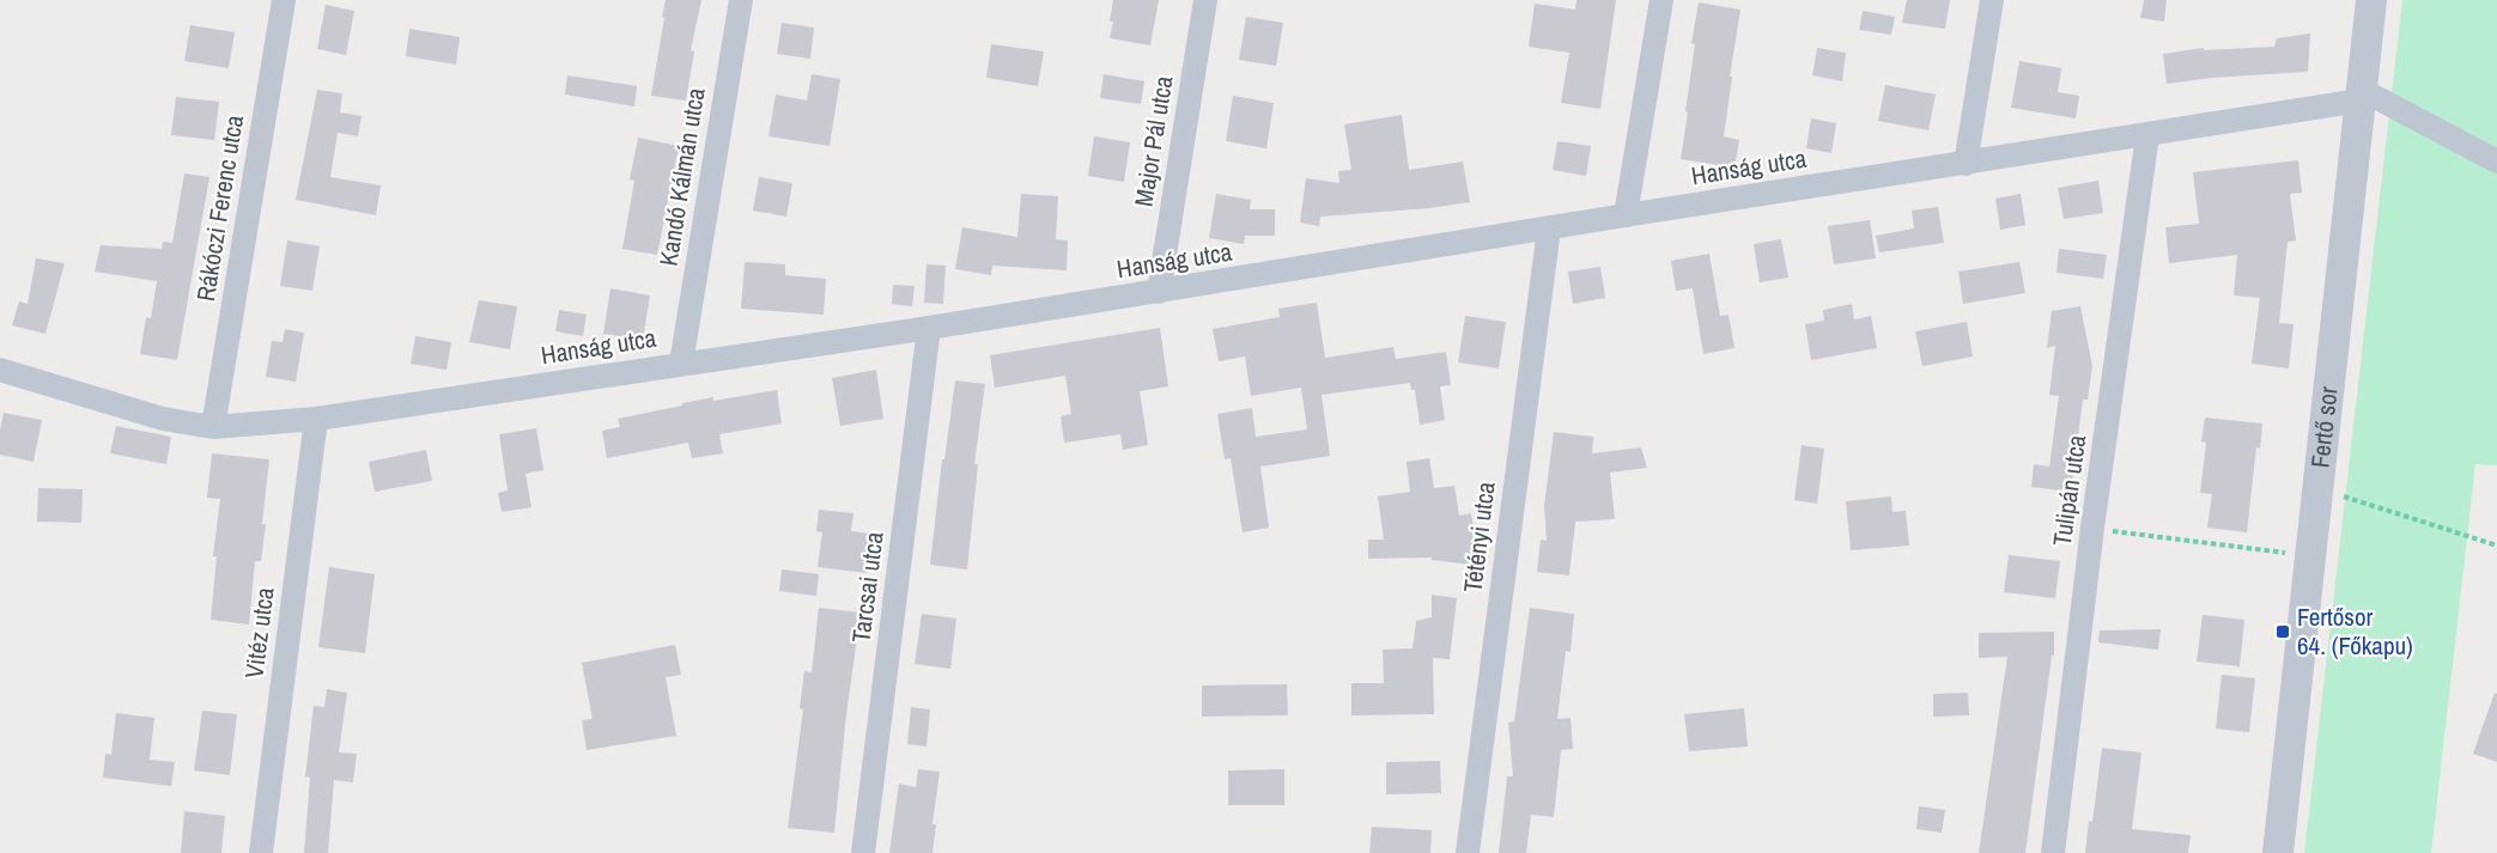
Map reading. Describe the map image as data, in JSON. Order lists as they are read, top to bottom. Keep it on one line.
{"streets":{"street":["Major Pál utca","Hanság utca","Kandó Kálmán utca","Rákóczi Ferenc utca","Fertő sor","Tulipán utca","Tétényi utca","Tarcsai utca","Vitéz utca"]},"crossings":[["Major Pál utca","Hanság utca"],["Hanság utca","Kandó Kálmán utca"],["Hanság utca","Rákóczi Ferenc utca"],["Hanság utca","Fertő sor"],["Hanság utca","Tulipán utca"],["Hanság utca","Tétényi utca"],["Hanság utca","Tarcsai utca"],["Hanság utca","Vitéz utca"]],"places":{"transit":["Fertősor 64. (Főkapu)"]}}
